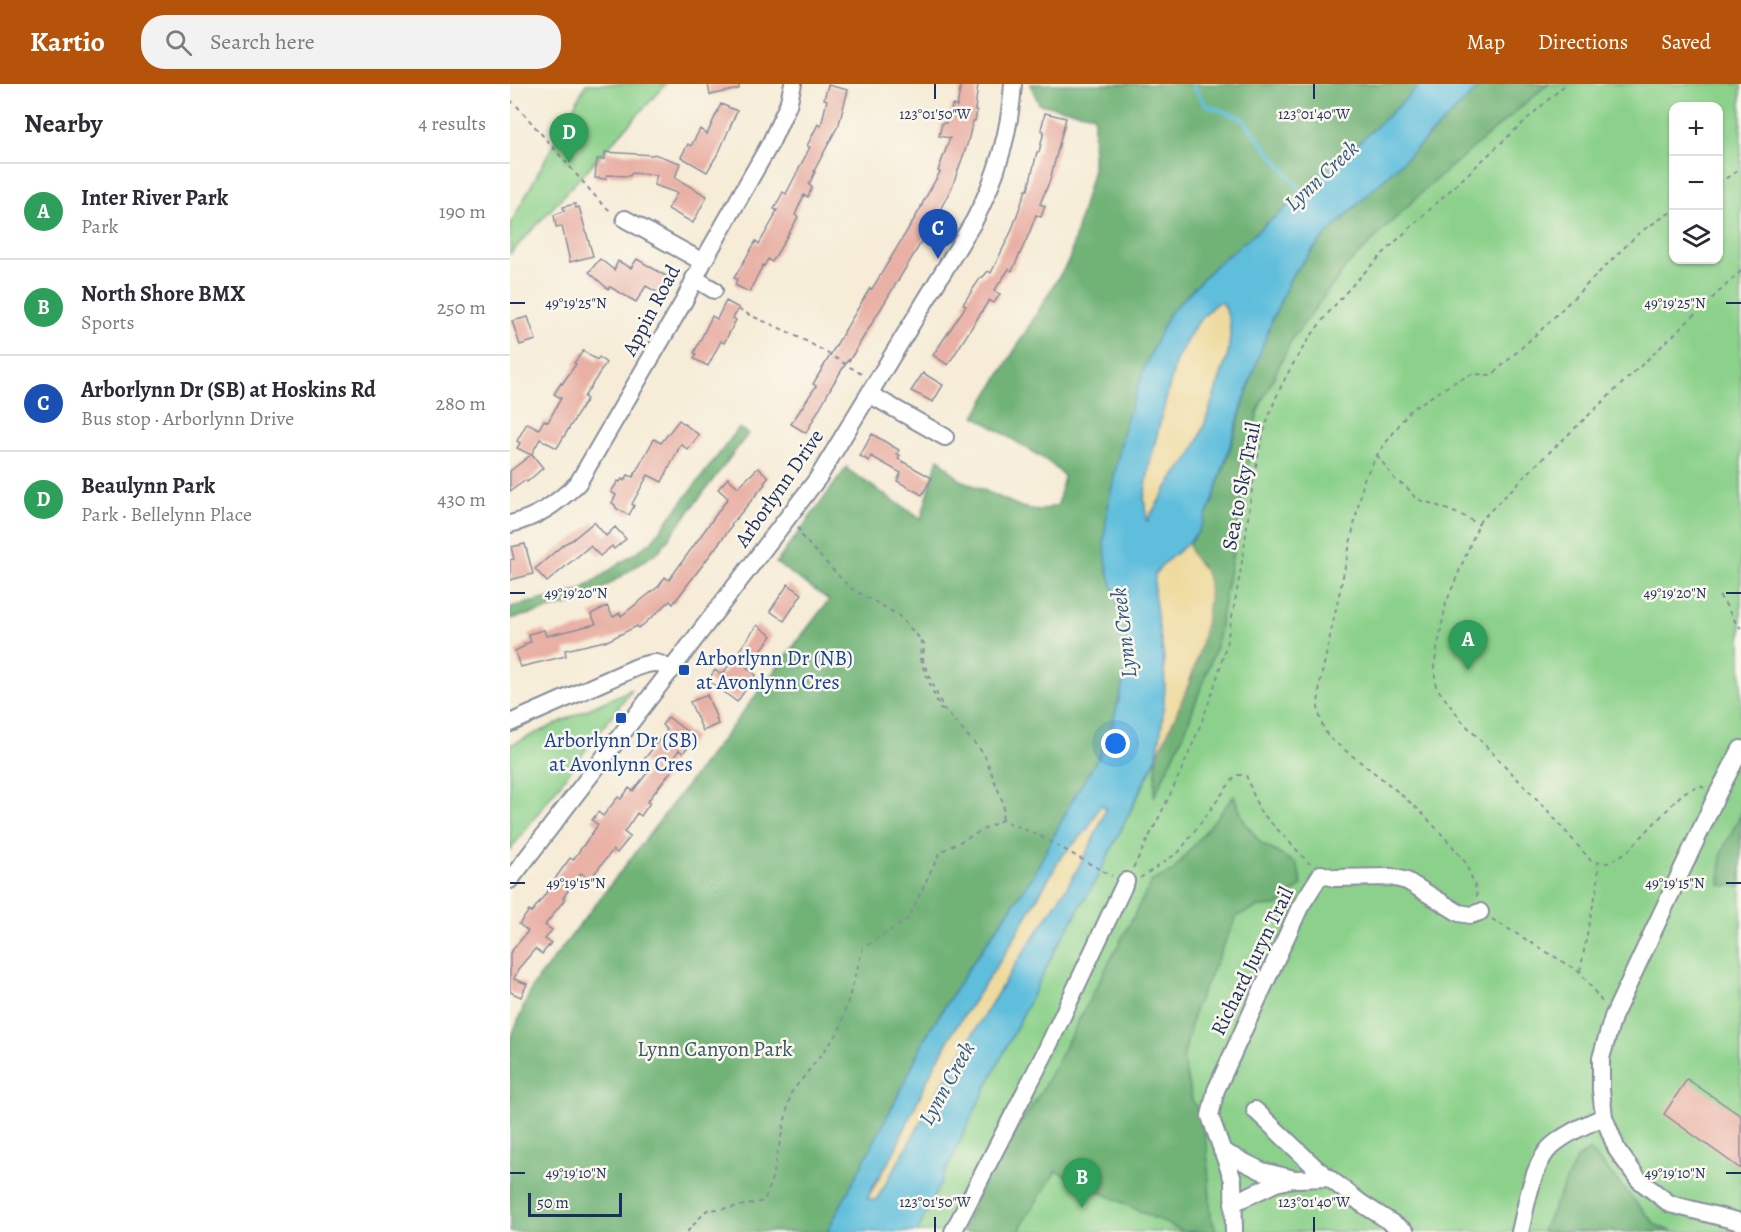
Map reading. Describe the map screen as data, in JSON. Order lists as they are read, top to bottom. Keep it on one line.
{"streets":{"street":["Appin Road","Arborlynn Drive","Richard Juryn Trail"],"path":["Sea to Sky Trail"]},"water":["Lynn Creek"],"parks":["Lynn Canyon Park"],"places":{"transit":["Arborlynn Dr (NB) at Avonlynn Cres","Arborlynn Dr (SB) at Avonlynn Cres"]},"scale_bar":"50 m","page":{"header":"Kartio","search":"Search here","nav":["Map","Directions","Saved"],"heading":["Nearby","4 results"],"map_buttons":["+","−"],"pins":["D","C","A","B"],"list":[{"mark":"A","name":"Inter River Park","note":"Park","value":"190 m"},{"mark":"B","name":"North Shore BMX","note":"Sports","value":"250 m"},{"mark":"C","name":"Arborlynn Dr (SB) at Hoskins Rd","note":"Bus stop · Arborlynn Drive","value":"280 m"},{"mark":"D","name":"Beaulynn Park","note":"Park · Bellelynn Place","value":"430 m"}],"scale":"50 m"},"coordinates":["123°01'50\"W","123°01'40\"W","49°19'25\"N","49°19'20\"N","49°19'15\"N","49°19'10\"N"]}
